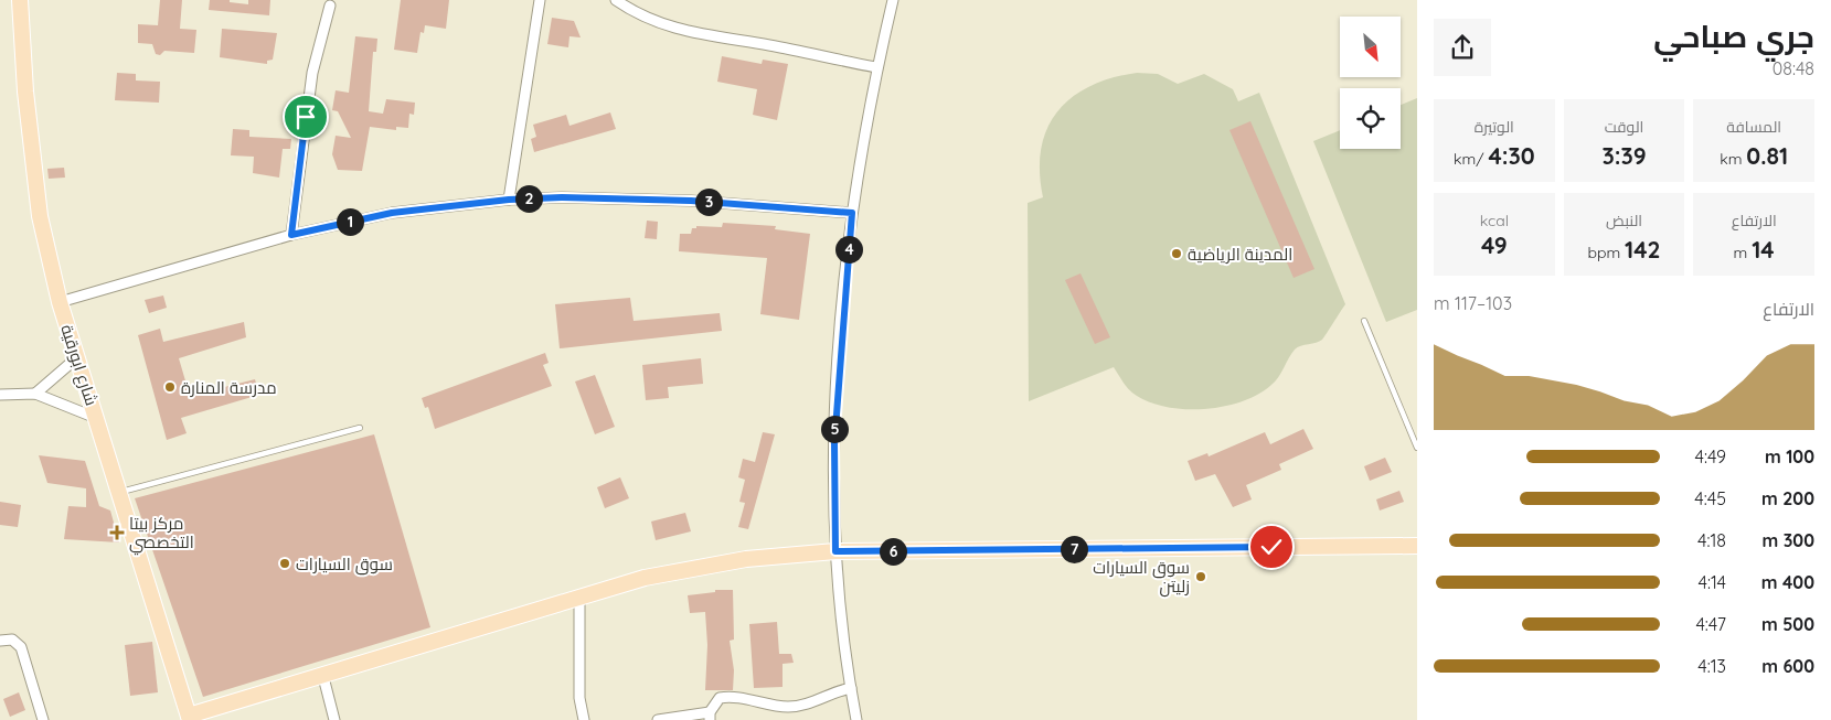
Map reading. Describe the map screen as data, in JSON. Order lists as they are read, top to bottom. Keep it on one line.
{"streets":{"main road":["شارع ابورقية"]},"places":{"other":["المدينة الرياضية","مدرسة المنارة","سوق السيارات","سوق السيارات زليتن"],"health":["مركز بيتا التخصصي"]},"north":"bottom right","page":{"heading":["جري صباحي","08:48"],"stats":[["المسافة","0.81 km"],["الوقت","3:39"],["الوتيرة","4:30 /km"],["الارتفاع","14 m"],["النبض","142 bpm"],["kcal","49"]],"pins":["2","3","1","4","5","7","6"],"chart":["الارتفاع","103–117 m"],"list":[{"name":"100 m","note":"4:49"},{"name":"200 m","note":"4:45"},{"name":"300 m","note":"4:18"},{"name":"400 m","note":"4:14"},{"name":"500 m","note":"4:47"},{"name":"600 m","note":"4:13"}]}}
